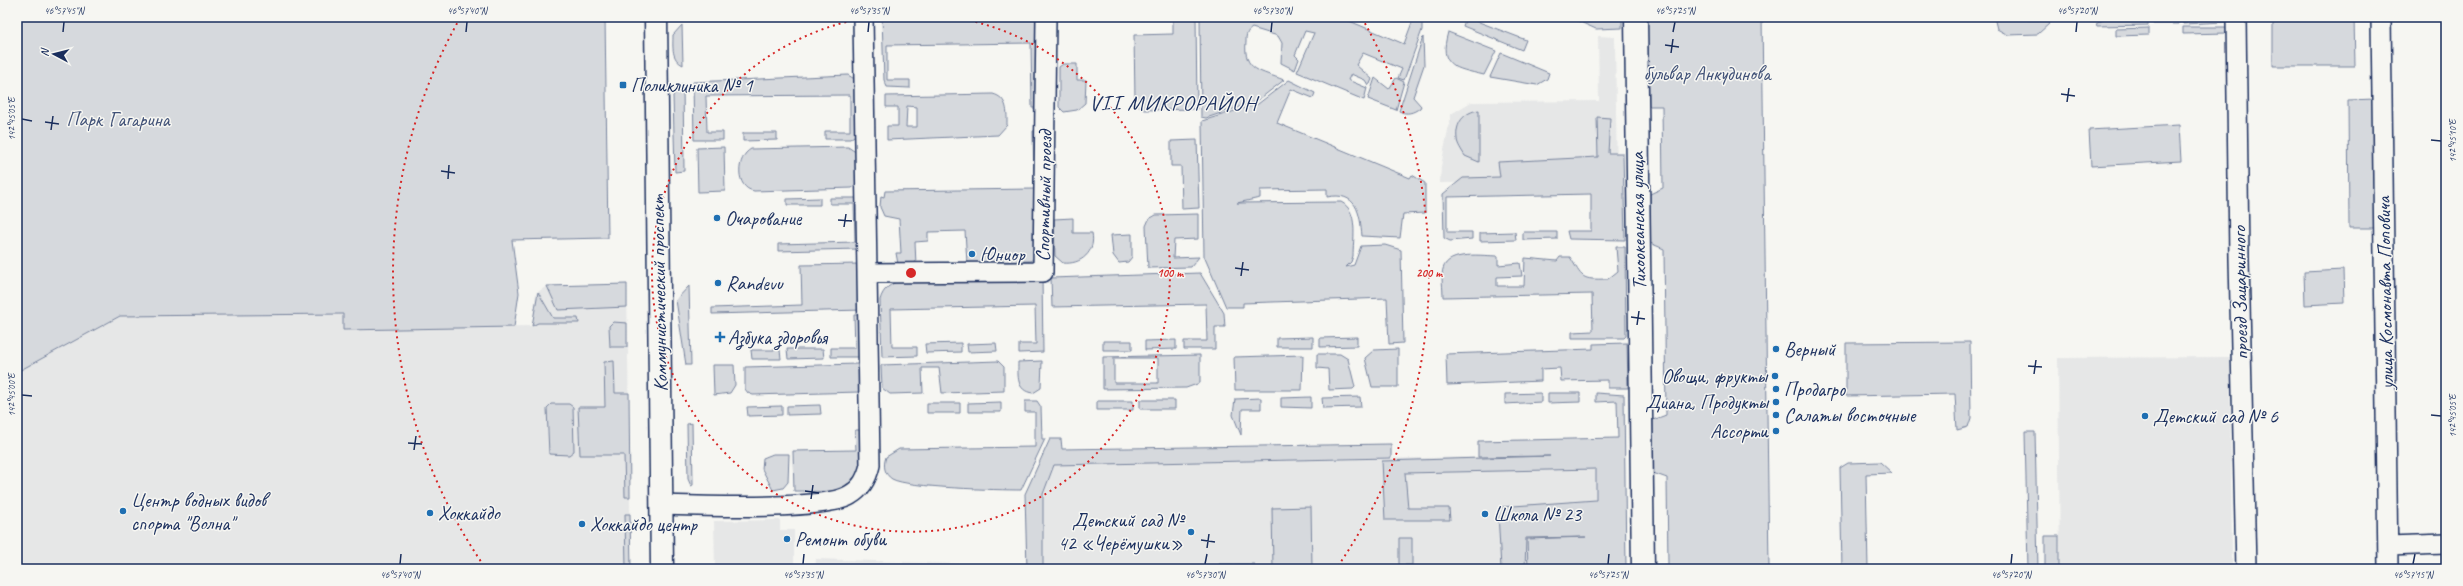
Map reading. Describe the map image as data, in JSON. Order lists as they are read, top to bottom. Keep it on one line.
{"streets":{"main road":["Тихоокеанская улица","Коммунистический проспект"],"street":["Спортивный проезд","проезд Зацаринного","улица Космонавта Поповича"]},"districts":["VII МИКРОРАЙОН"],"parks":["бульвар Анкудинова","Парк Гагарина"],"places":{"transit":["Поликлиника № 1"],"other":["Очарование","Юниор","Randevu","Верный","Овощи, фрукты","Продагро","Диана, Продукты","Салаты восточные","Детский сад № 6","Ассорти","Центр водных видов спорта \"Волна\"","Хоккайдо","Школа № 23","Хоккайдо центр","Детский сад № 42 «Черёмушки»","Ремонт обуви"],"health":["Азбука здоровья"]},"north":"left","coordinates":["46°57'45\"N","46°57'40\"N","46°57'35\"N","46°57'30\"N","46°57'25\"N","46°57'20\"N","142°45'05\"E","142°45'10\"E","142°45'00\"E","46°57'15\"N"],"rings":["100 m","200 m"]}
